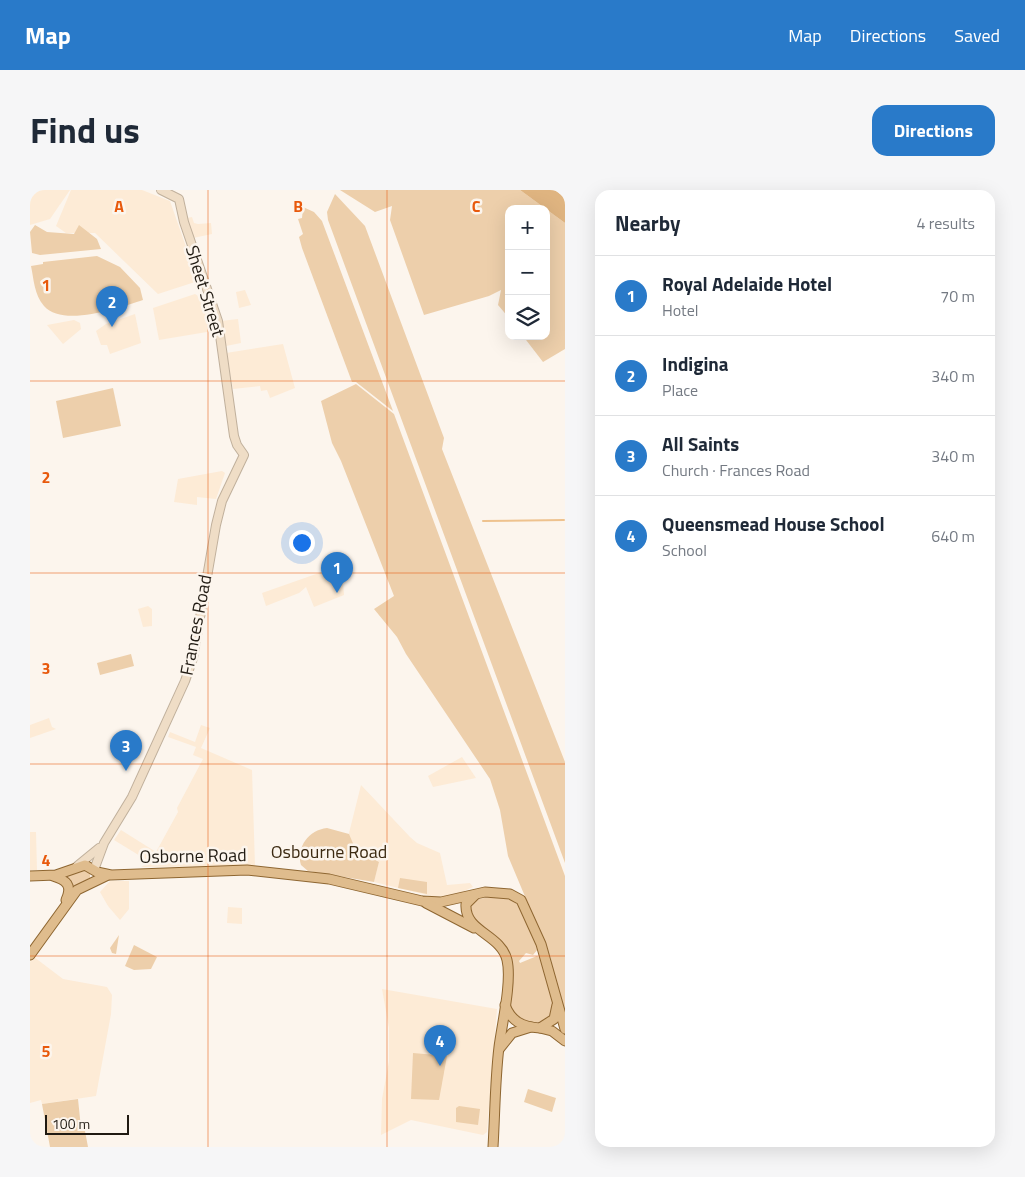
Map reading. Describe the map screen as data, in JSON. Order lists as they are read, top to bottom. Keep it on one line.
{"streets":{"main road":["Sheet Street","Frances Road","Osborne Road"]},"crossings":[["Sheet Street","Frances Road"],["Frances Road","Osborne Road"]],"parks":["Osbourne Road"],"scale_bar":"100 m","page":{"header":"Map","nav":["Map","Directions","Saved"],"title":"Find us","buttons":"Directions","heading":["Nearby","4 results"],"map_buttons":["+","−"],"list":[{"mark":"1","name":"Royal Adelaide Hotel","note":"Hotel","value":"70 m"},{"mark":"2","name":"Indigina","note":"Place","value":"340 m"},{"mark":"3","name":"All Saints","note":"Church · Frances Road","value":"340 m"},{"mark":"4","name":"Queensmead House School","note":"School","value":"640 m"}],"pins":["2","1","3","4"],"scale":"100 m"},"grid":{"columns":["A","B","C"],"rows":["1","2","3","4","5"]}}
